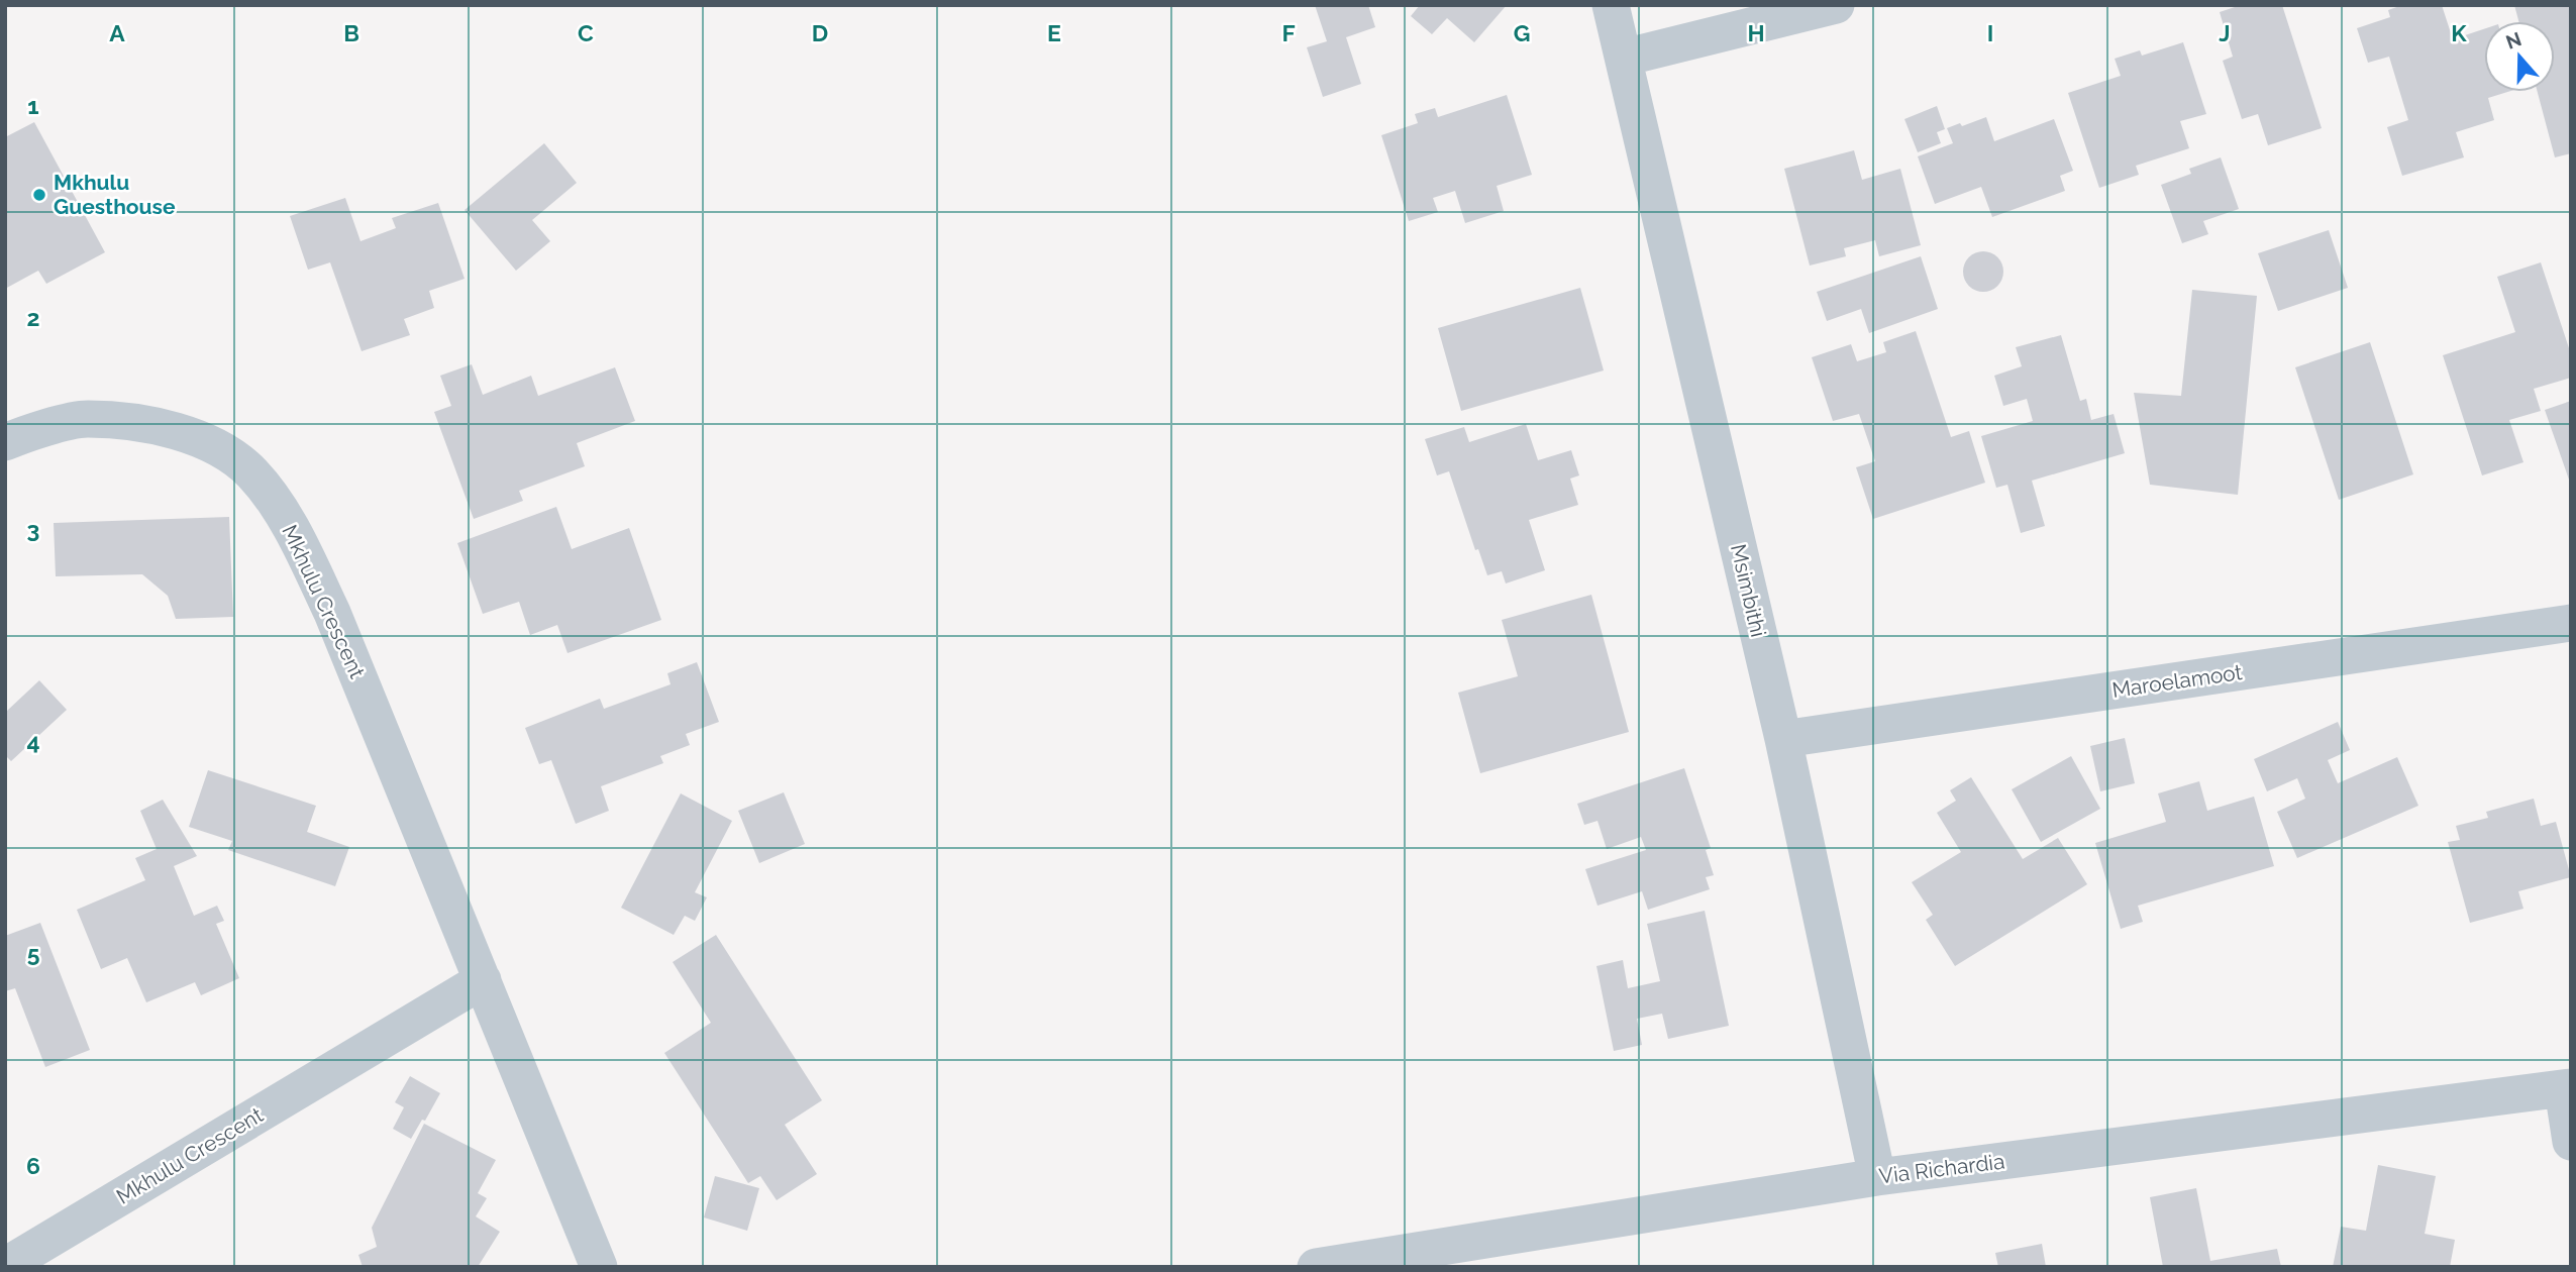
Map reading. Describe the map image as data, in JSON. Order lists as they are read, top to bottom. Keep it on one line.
{"streets":{"street":["Msimbithi","Mkhulu Crescent","Maroelamoot","Via Richardia"]},"crossings":[["Msimbithi","Maroelamoot"],["Msimbithi","Via Richardia"]],"places":["Mkhulu Guesthouse"],"north":"top","grid":{"columns":["A","B","C","D","E","F","G","H","I","J","K"],"rows":["1","2","3","4","5","6"]}}
